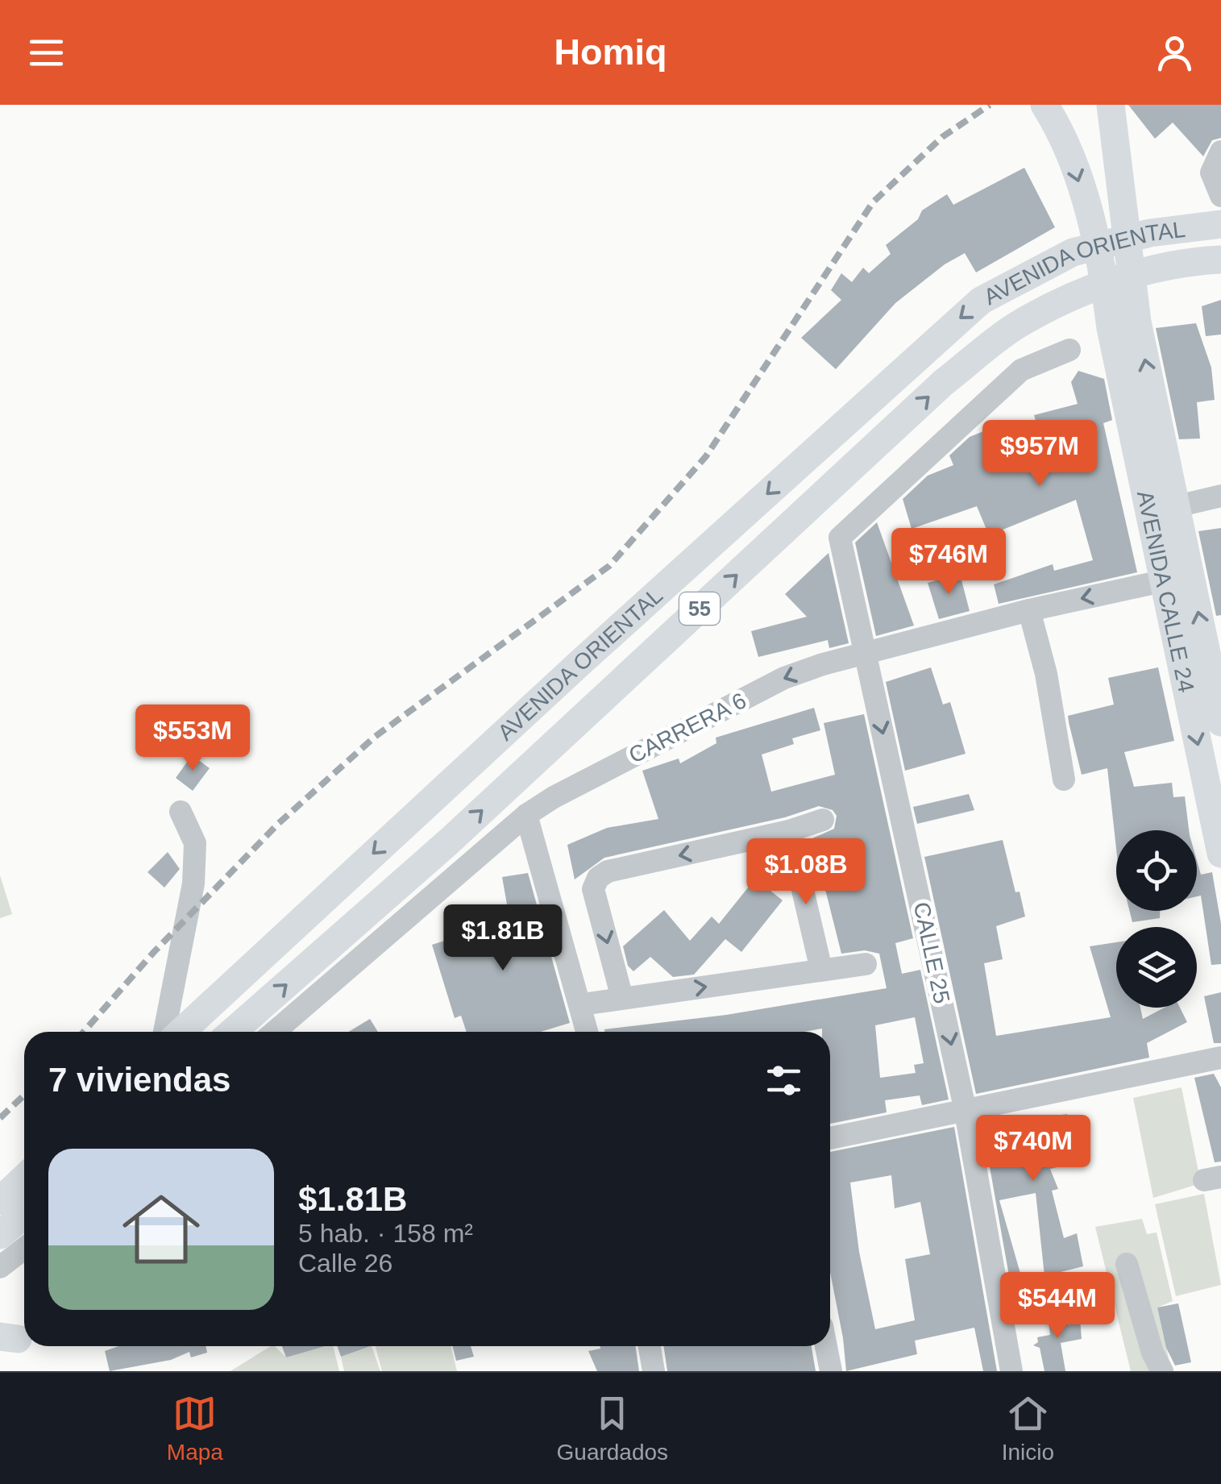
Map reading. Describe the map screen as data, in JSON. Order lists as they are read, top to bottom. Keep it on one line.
{"streets":{"main road":["AVENIDA ORIENTAL","AVENIDA CALLE 24","55"],"street":["CARRERA 6","CALLE 25"]},"crossings":[["AVENIDA CALLE 24","CARRERA 6"],["CARRERA 6","CALLE 25"]],"one_way":["CARRERA 6"],"page":{"header":"Homiq","price":["$957M","$746M","$553M","$1.08B","$1.81B","$740M","$544M"],"heading":"7 viviendas","list":[{"name":"$1.81B","note":"5 hab. · 158 m² · Calle 26"}],"tabs":["Mapa","Guardados","Inicio"]}}
